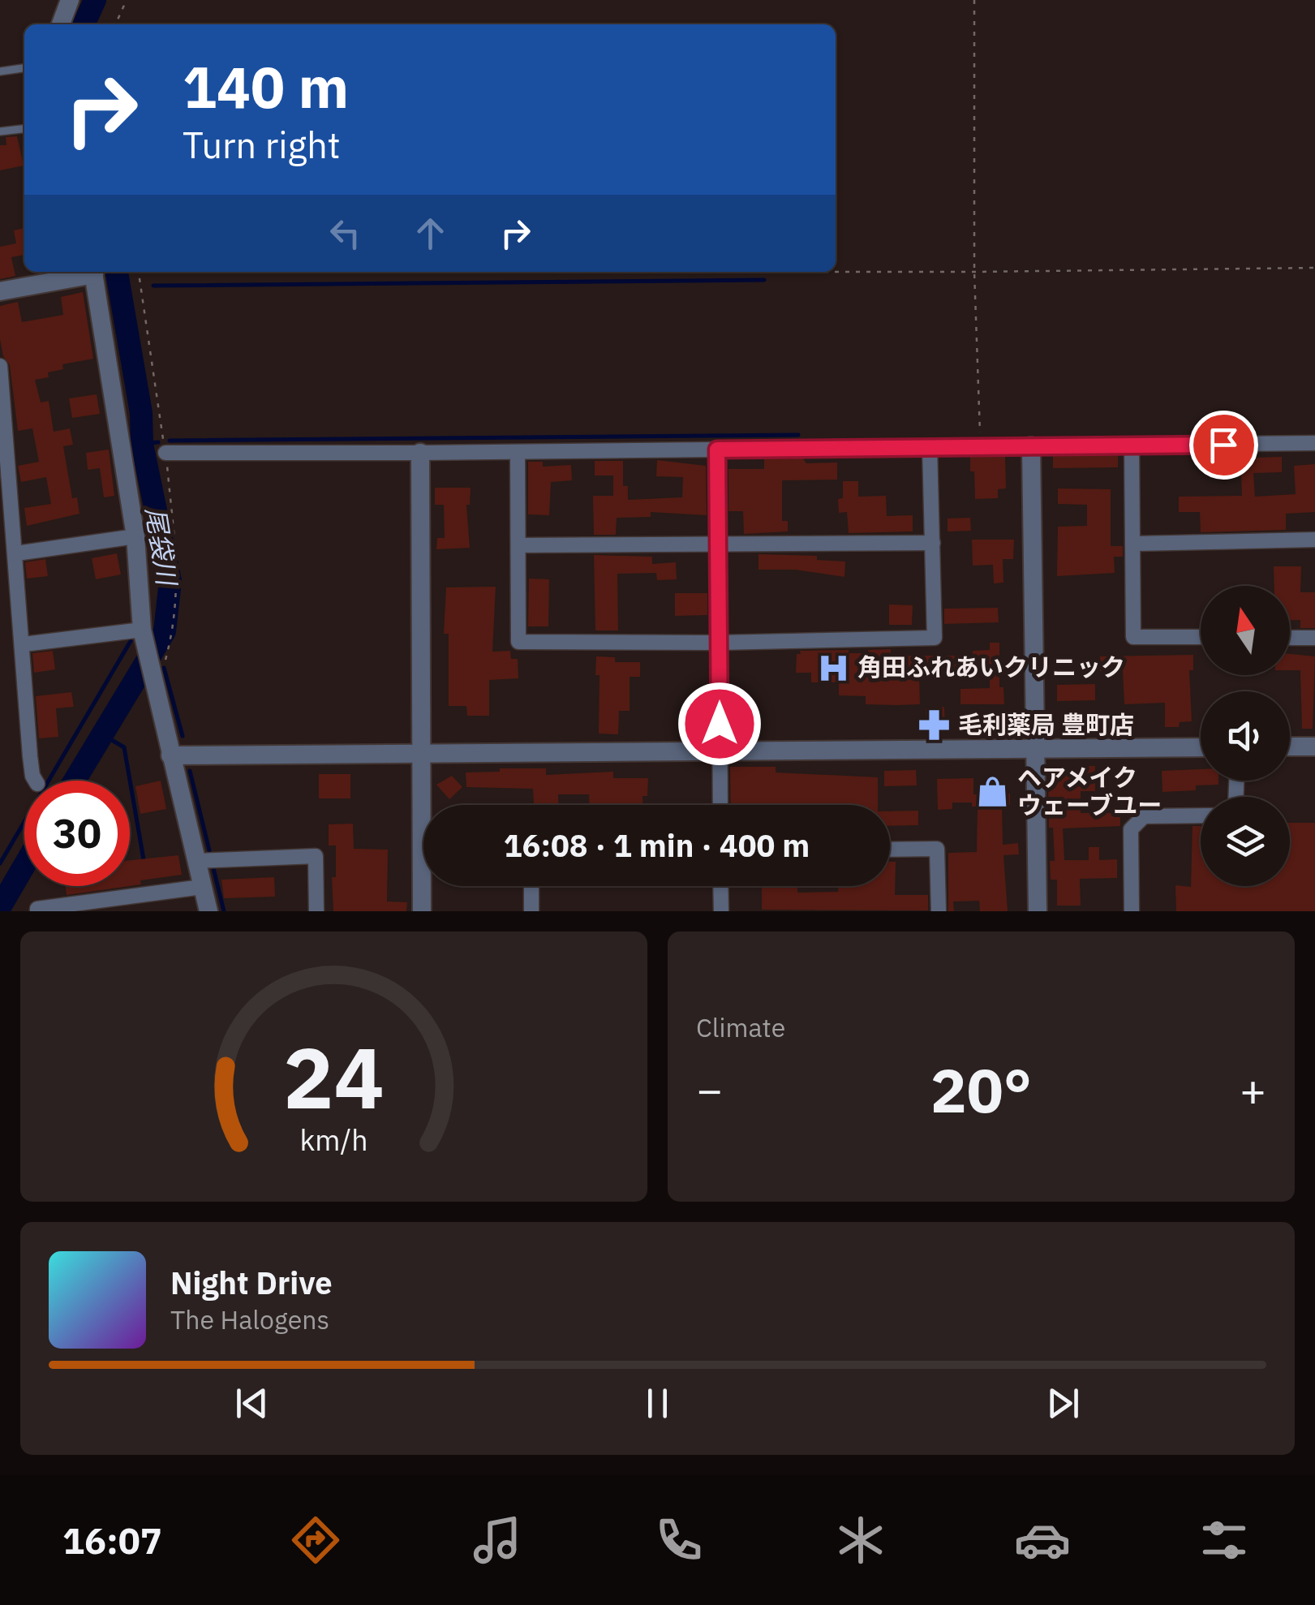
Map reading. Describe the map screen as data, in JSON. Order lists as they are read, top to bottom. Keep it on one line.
{"water":["尾袋川"],"places":{"hospital":["角田ふれあいクリニック"],"pharmacy":["毛利薬局 豊町店"],"shop":["ヘアメイク ウェーブユー"]},"north":"top","page":{"turn":["140 m","Turn right"],"limit":"30","trip":"16:08 · 1 min · 400 m","tile":"Climate","heat":["−","20°","+"],"song":["Night Drive","The Halogens"],"tabs":"16:07","gauge":["24","km/h"]}}
